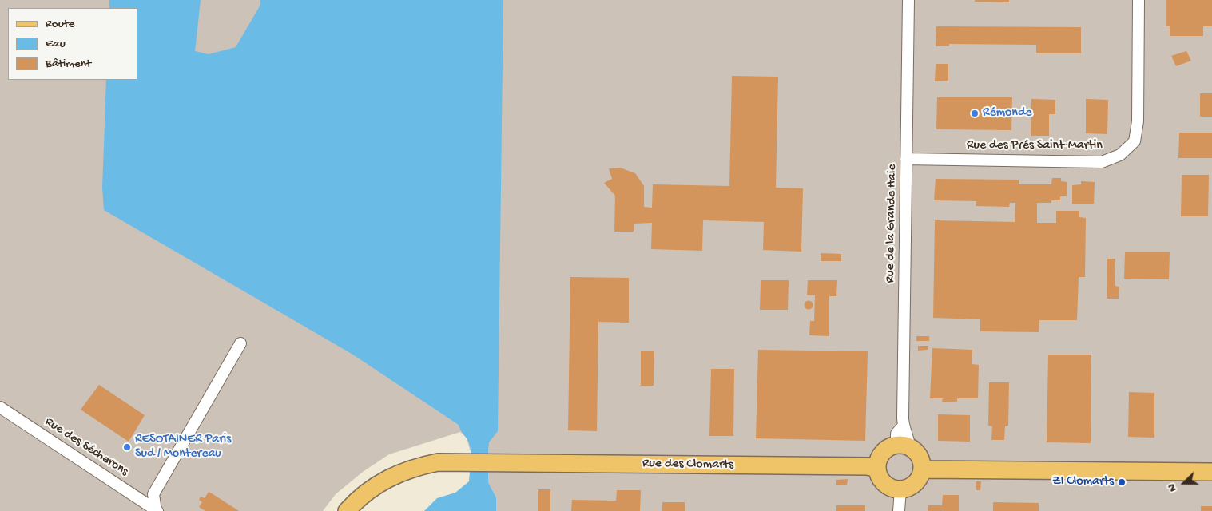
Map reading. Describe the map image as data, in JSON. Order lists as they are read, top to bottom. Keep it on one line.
{"streets":{"main road":["Rue des Clomarts"],"street":["Rue des Prés Saint-Martin","Rue de la Grande Haie","Rue des Sécherons"]},"crossings":[["Rue des Prés Saint-Martin","Rue de la Grande Haie"],["Rue de la Grande Haie","Rue des Clomarts"]],"places":["Rémonde","RESOTAINER Paris Sud / Montereau","ZI Clomarts"],"legend":["Route","Eau","Bâtiment"],"north":"left"}
